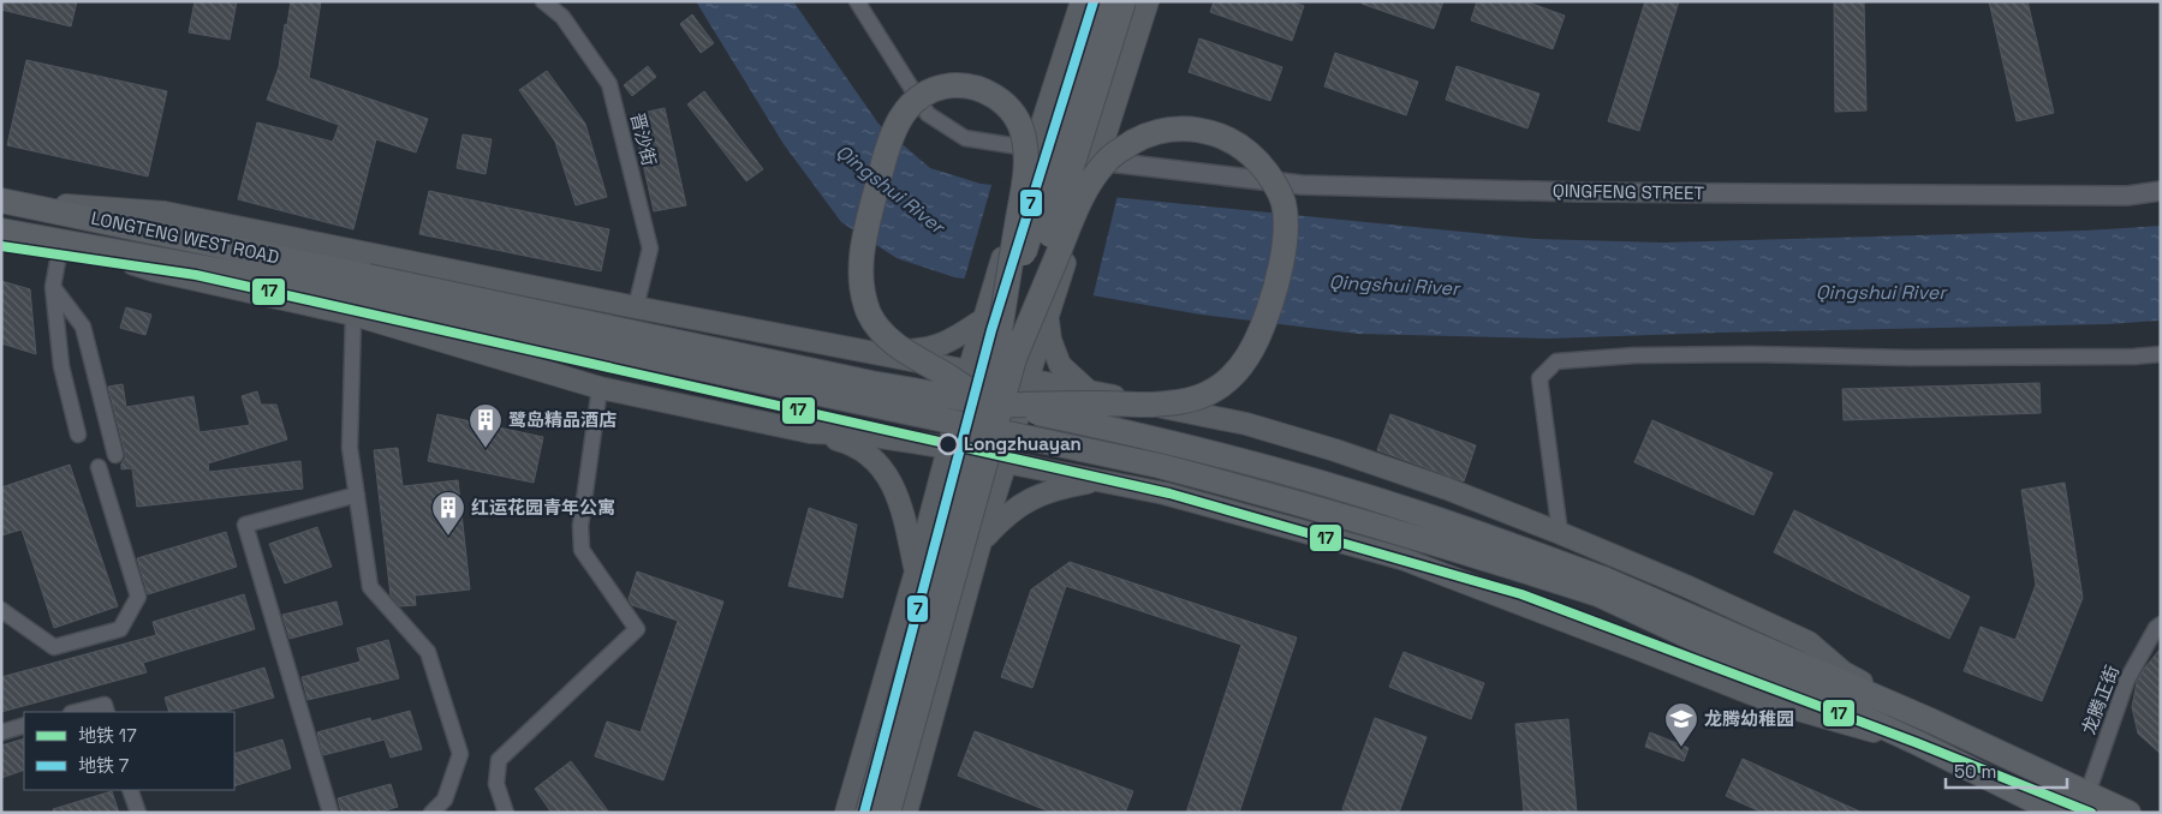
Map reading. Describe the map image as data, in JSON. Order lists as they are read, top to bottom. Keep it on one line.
{"streets":{"main road":["LONGTENG WEST ROAD"],"street":["晋沙街","QINGFENG STREET","龙腾正街"]},"water":["Qingshui River"],"places":{"other":["Longzhuayan"],"building":["鹭岛精品酒店","红运花园青年公寓"],"school or university":["龙腾幼稚园"]},"lines":["metro line 7","metro line 17"],"legend":["地铁 17","地铁 7"],"scale_bar":"50 m"}
